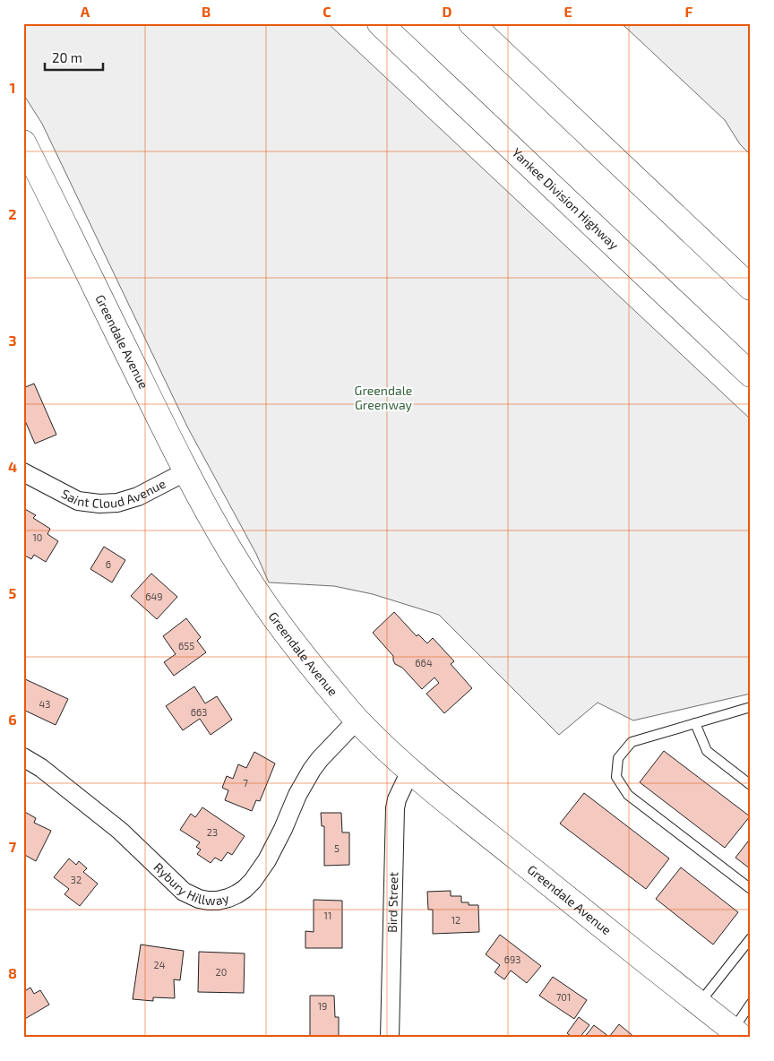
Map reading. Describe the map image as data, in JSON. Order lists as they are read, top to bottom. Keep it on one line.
{"streets":{"main road":["Yankee Division Highway","Greendale Avenue"],"street":["Saint Cloud Avenue","Rybury Hillway","Bird Street"]},"crossings":[["Greendale Avenue","Saint Cloud Avenue"],["Greendale Avenue","Rybury Hillway"],["Greendale Avenue","Bird Street"]],"parks":["Greendale Greenway"],"house_numbers":["10","6","649","655","664","43","663","7","23","5","32","11","12","693","24","20","701","19"],"scale_bar":"20 m","grid":{"columns":["A","B","C","D","E","F"],"rows":["1","2","3","4","5","6","7","8"]}}
